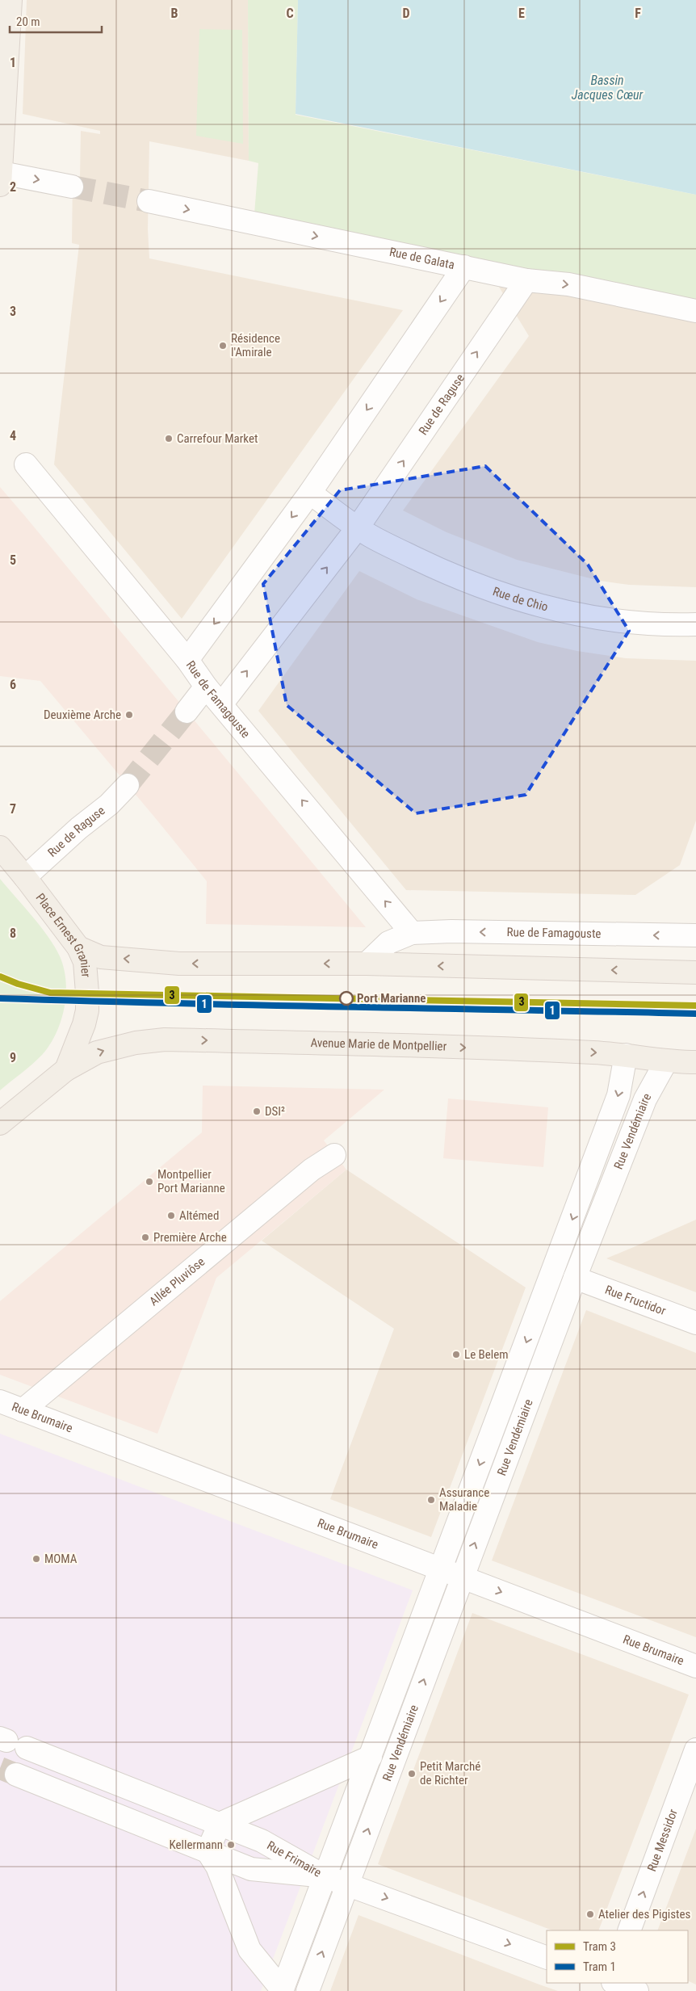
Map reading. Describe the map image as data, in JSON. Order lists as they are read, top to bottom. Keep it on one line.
{"streets":{"main road":["Place Ernest Granier","Avenue Marie de Montpellier"],"street":["Rue de Galata","Rue de Raguse","Rue de Chio","Rue de Famagouste","Rue Vendémiaire","Allée Pluviôse","Rue Fructidor","Rue Brumaire","Rue Messidor","Rue Frimaire"]},"crossings":[["Rue de Galata","Rue de Raguse"],["Rue de Raguse","Rue de Chio"],["Rue de Raguse","Rue de Famagouste"],["Rue de Raguse","Place Ernest Granier"],["Place Ernest Granier","Avenue Marie de Montpellier"],["Avenue Marie de Montpellier","Rue Vendémiaire"],["Rue Vendémiaire","Rue Fructidor"],["Rue Vendémiaire","Rue Brumaire"],["Rue Vendémiaire","Rue Frimaire"],["Allée Pluviôse","Rue Brumaire"]],"one_way":["Rue de Galata","Rue de Famagouste","Rue Messidor"],"water":["Bassin Jacques Cœur"],"places":["Résidence l'Amirale","Carrefour Market","Deuxième Arche","Port Marianne","DSI²","Montpellier Port Marianne","Altémed","Première Arche","Le Belem","Assurance Maladie","MOMA","Petit Marché de Richter","Kellermann","Atelier des Pigistes"],"lines":["tram line 3","tram line 1"],"legend":["Tram 3","Tram 1"],"scale_bar":"20 m","grid":{"columns":["B","C","D","E","F"],"rows":["1","2","3","4","5","6","7","8","9"]}}
